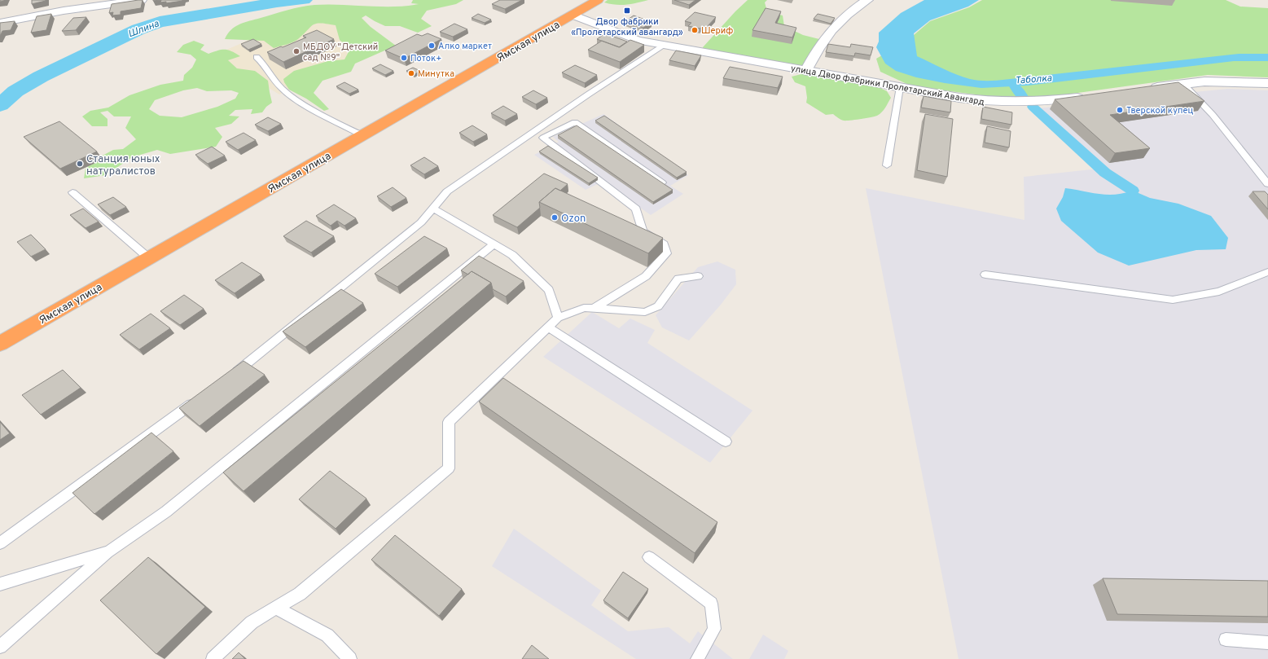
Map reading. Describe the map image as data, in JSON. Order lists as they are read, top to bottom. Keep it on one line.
{"streets":{"highway":["Ямская улица"],"street":["улица Двор фабрики Пролетарский Авангард"]},"crossings":[["Ямская улица","улица Двор фабрики Пролетарский Авангард"]],"water":["Шлина","Таболка"],"places":{"transit":["Двор фабрики «Пролетарский авангард»"],"other":["Шериф","Алко маркет","МБДОУ \"Детский сад №9\"","Поток+","Минутка","Тверской купец","Станция юных натуралистов","Ozon"]}}
